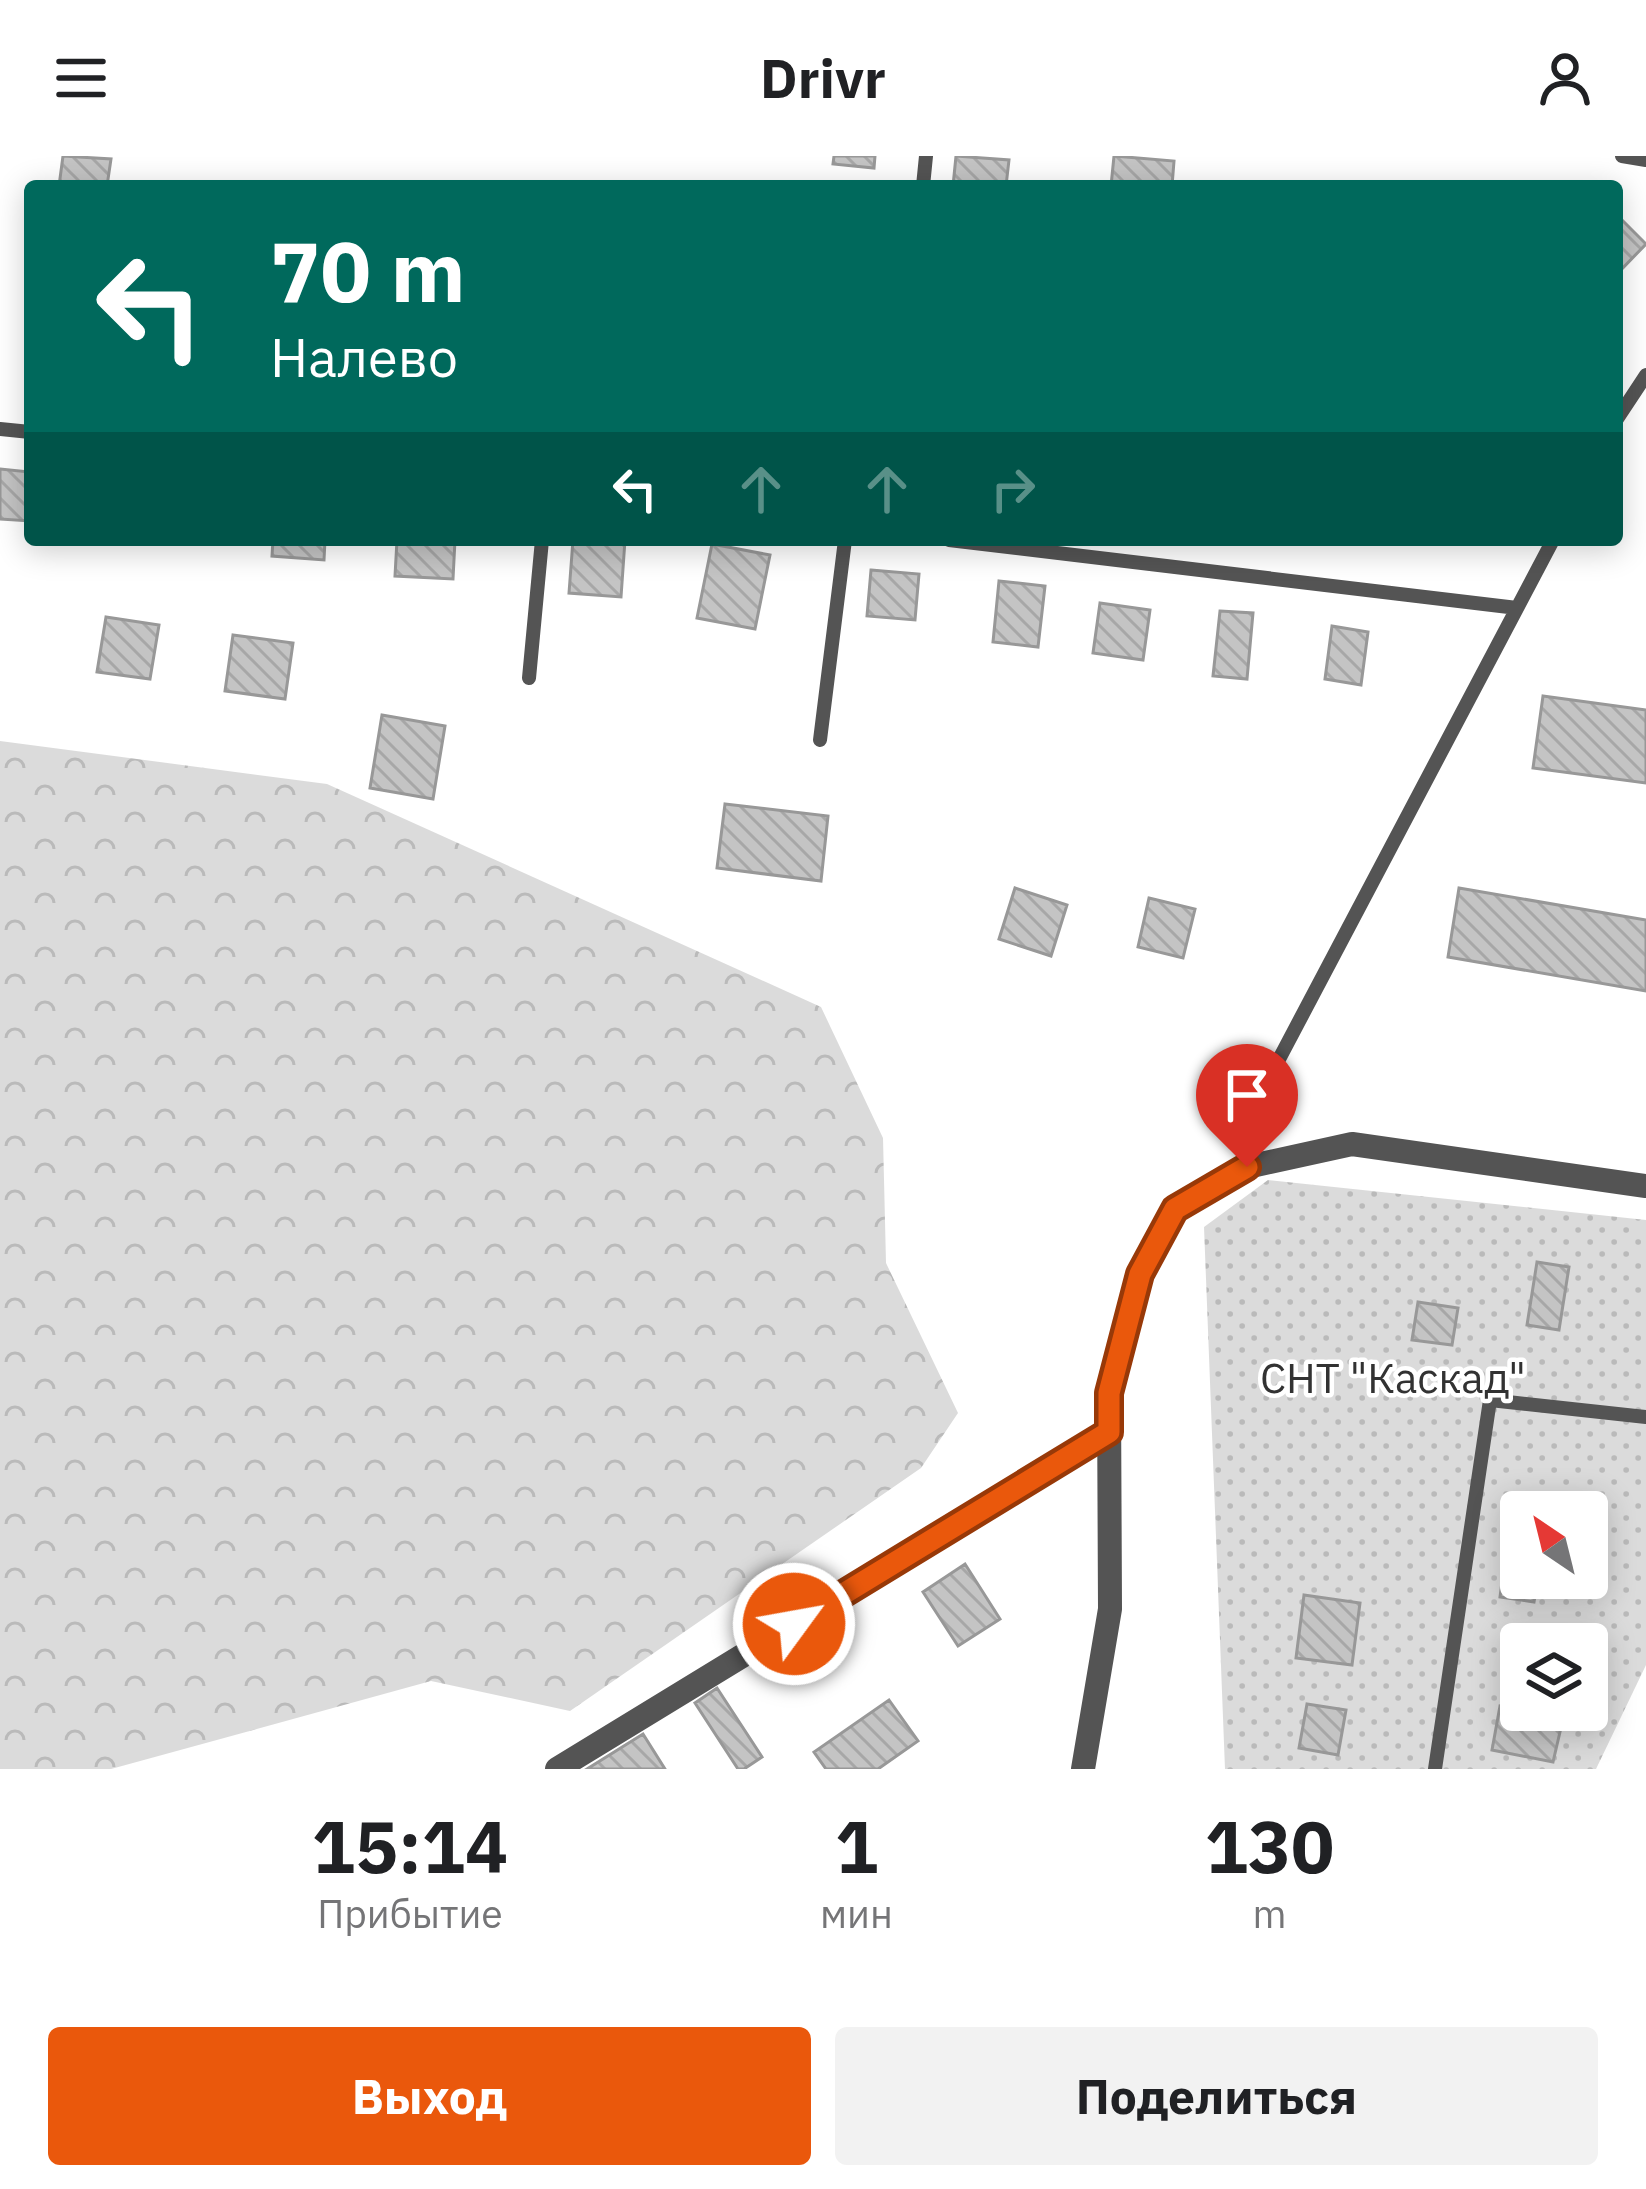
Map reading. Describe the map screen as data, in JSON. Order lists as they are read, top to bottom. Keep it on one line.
{"parks":["СНТ \"Каскад\""],"north":"top left","page":{"header":"Drivr","turn":["70 m","Налево"],"eta":["15:14","Прибытие","1","мин","130","m"],"buttons":["Выход","Поделиться"]}}
